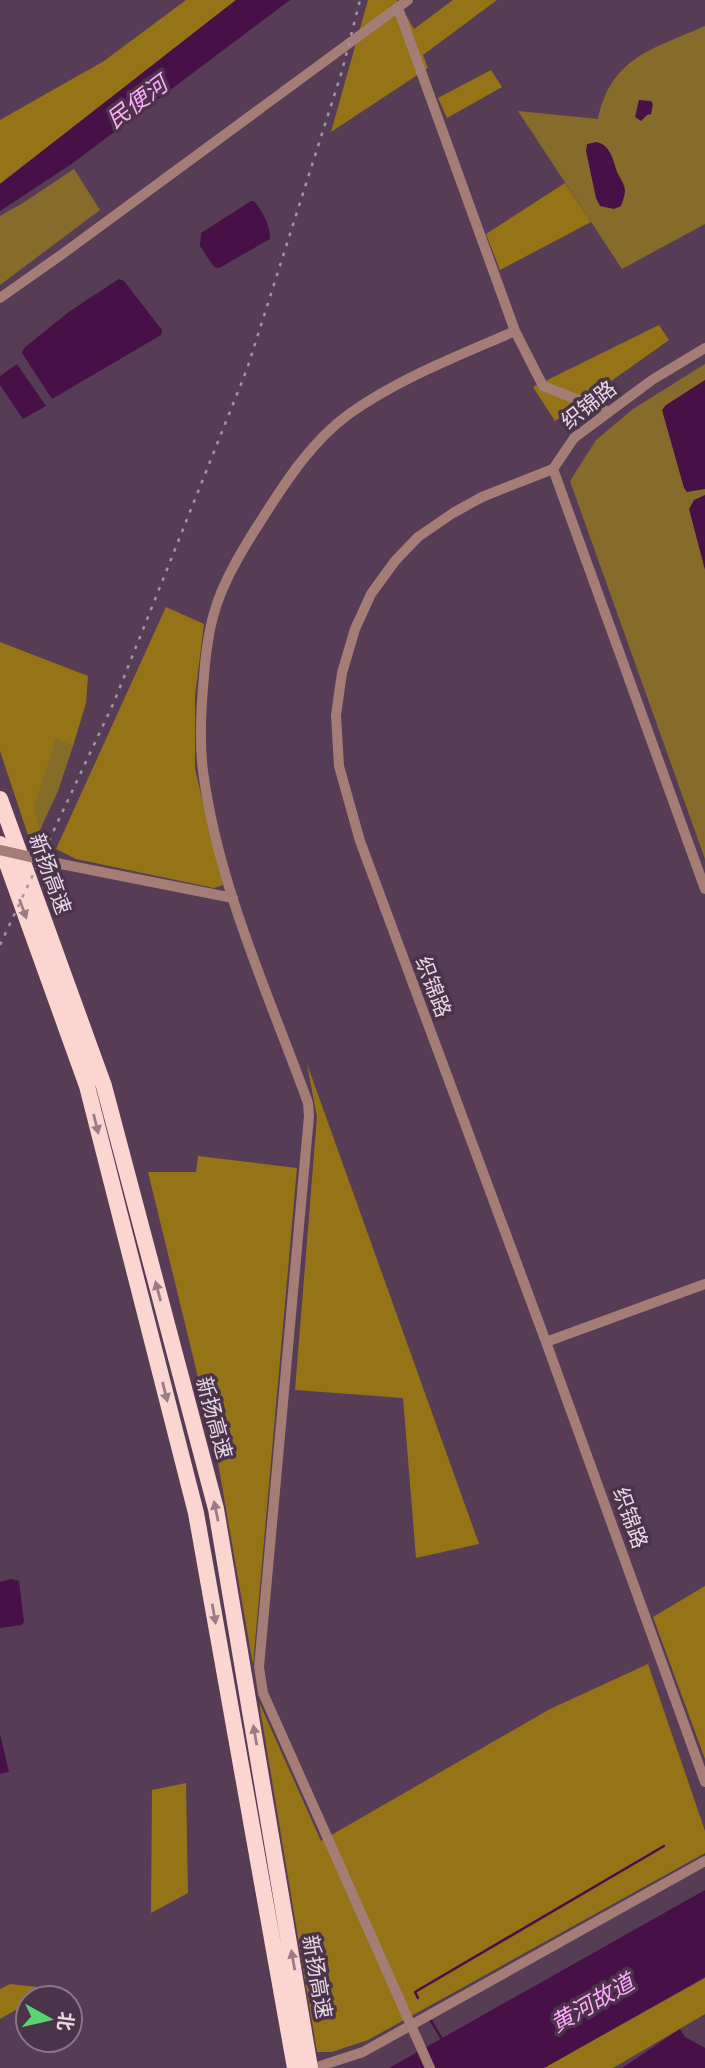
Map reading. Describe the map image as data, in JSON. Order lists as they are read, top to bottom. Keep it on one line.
{"streets":{"highway":["新扬高速"],"street":["织锦路"]},"water":["民便河","黄河故道"],"north":"right"}
